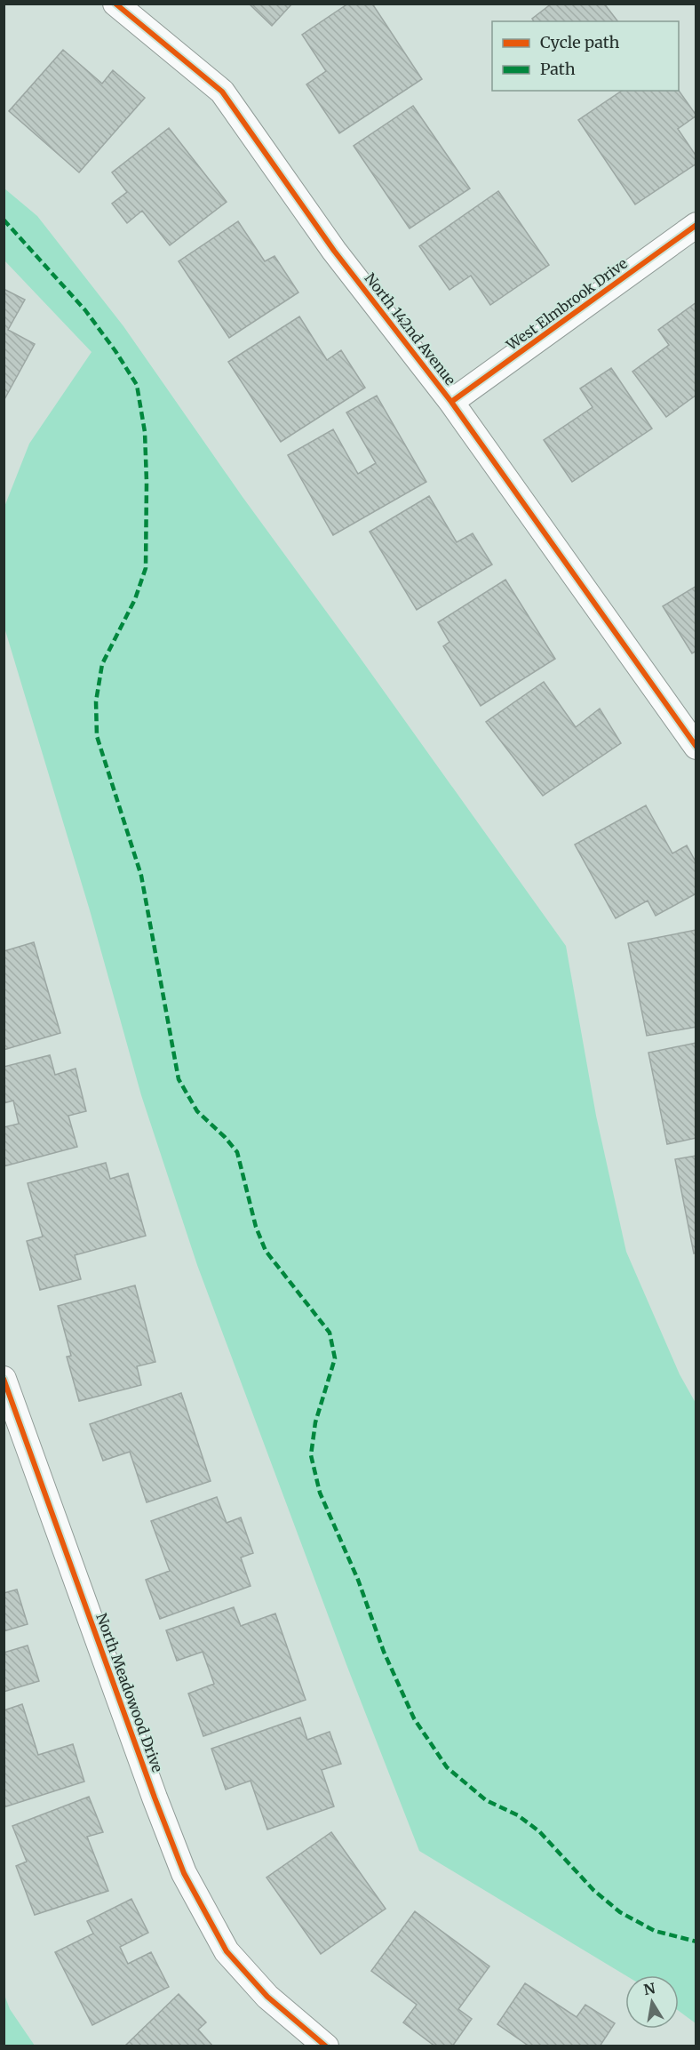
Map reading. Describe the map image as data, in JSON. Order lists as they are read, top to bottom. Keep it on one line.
{"streets":{"street":["West Elmbrook Drive","North 142nd Avenue","North Meadowood Drive"]},"crossings":[["West Elmbrook Drive","North 142nd Avenue"]],"legend":["Cycle path","Path"],"north":"top"}
